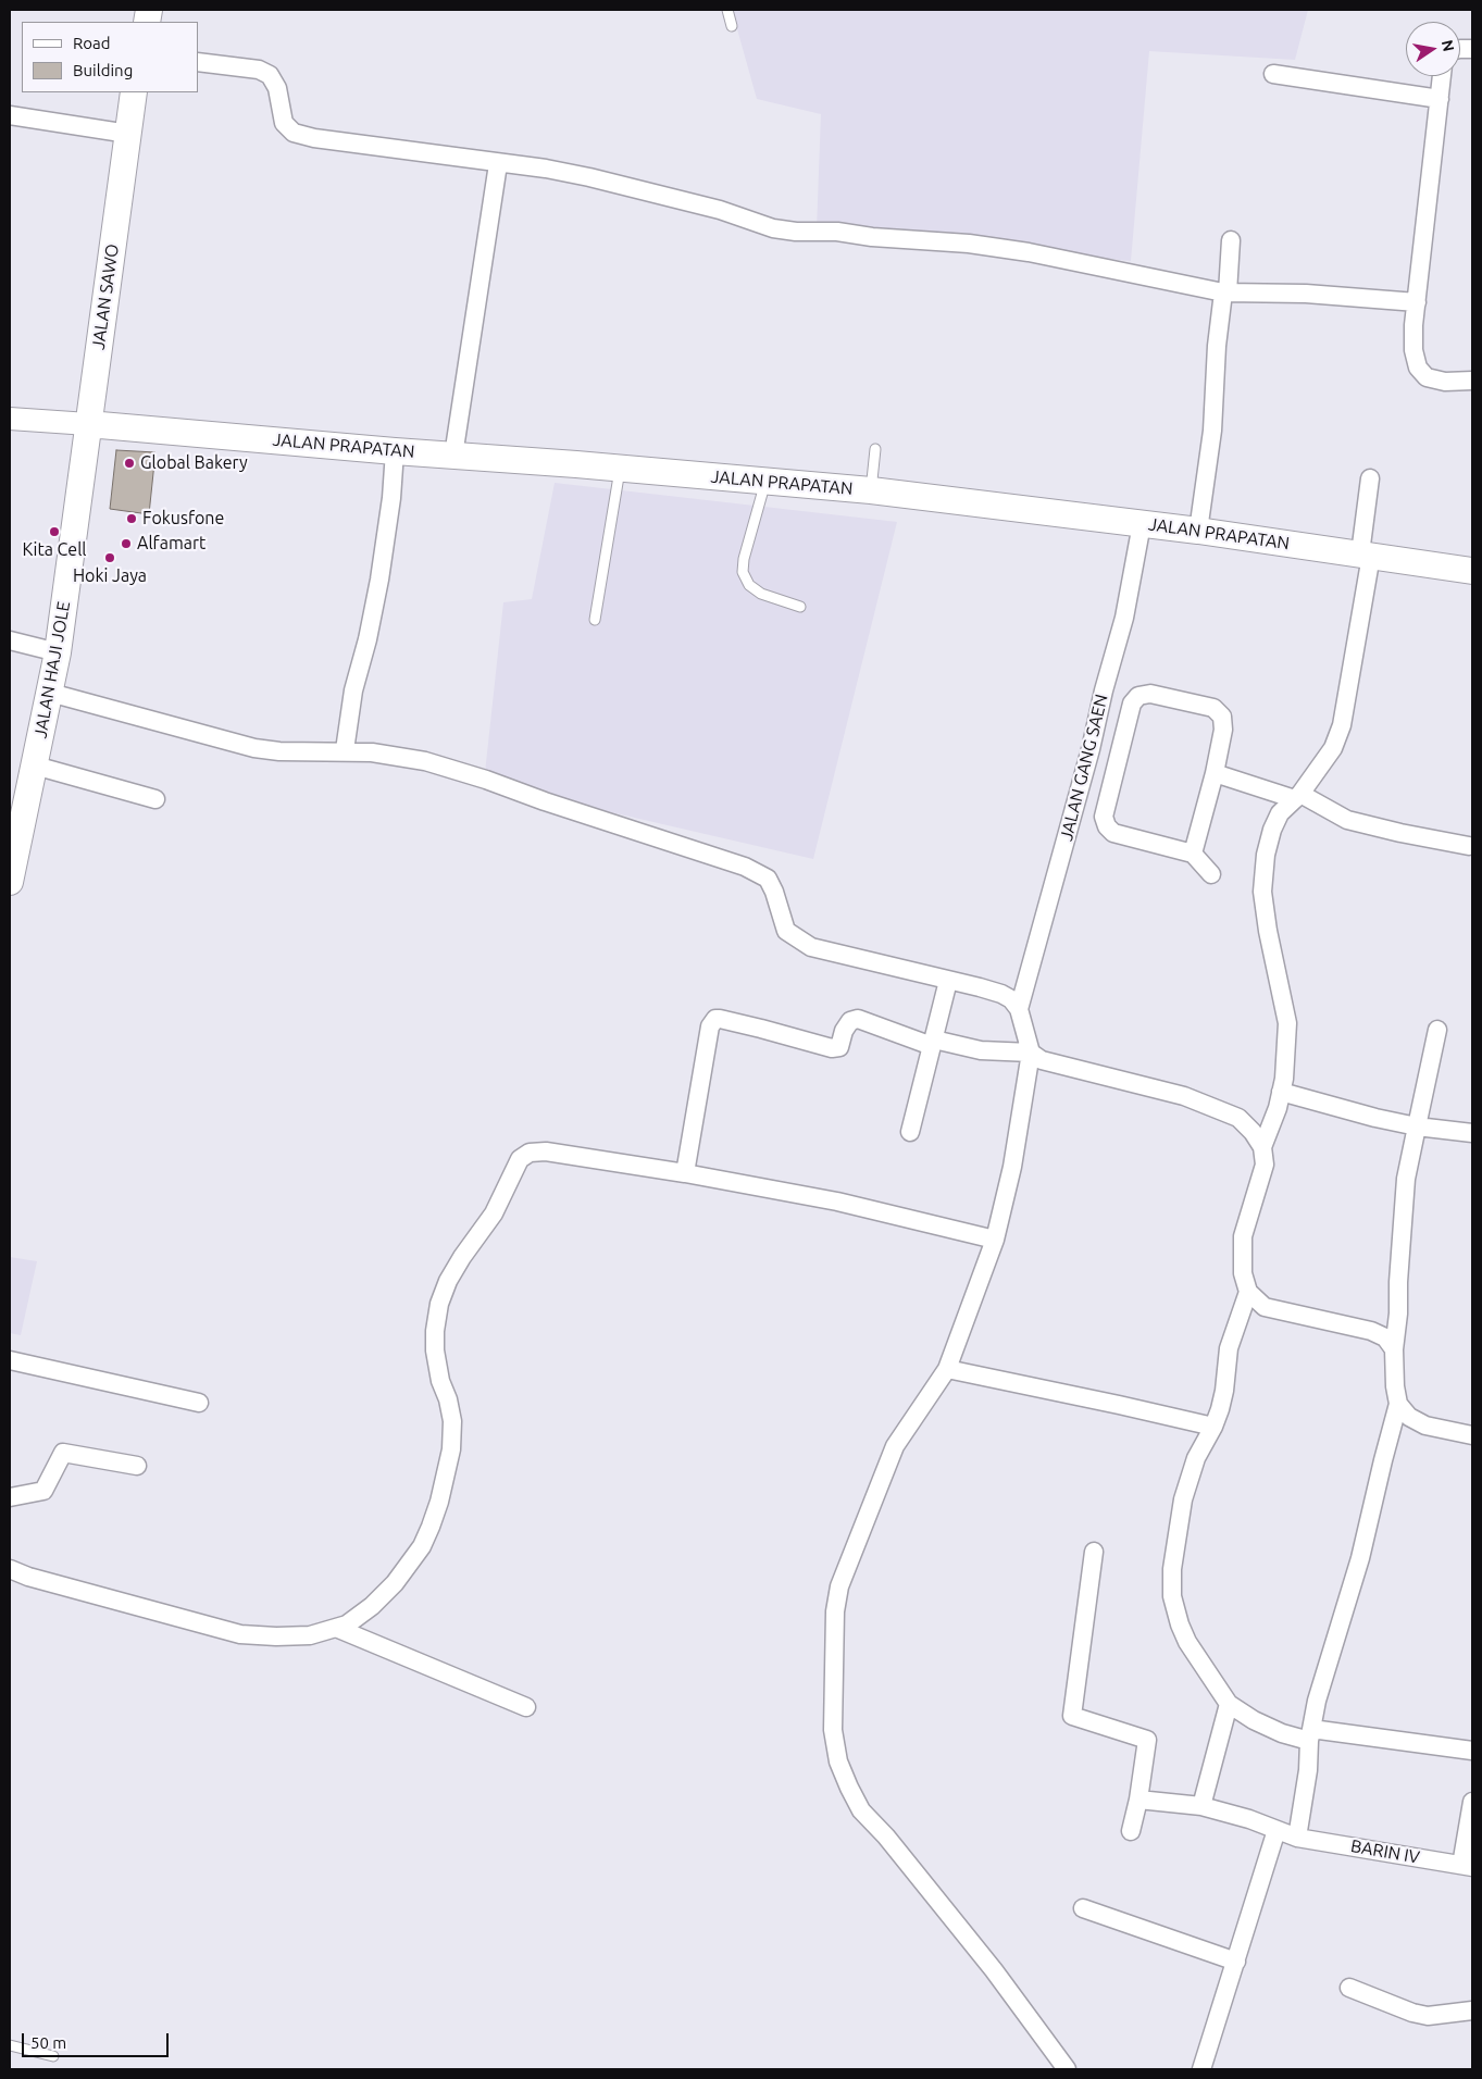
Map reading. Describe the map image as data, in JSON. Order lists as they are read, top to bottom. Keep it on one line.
{"streets":{"main road":["JALAN SAWO","JALAN PRAPATAN","JALAN HAJI JOLE"],"street":["JALAN GANG SAEN","BARIN IV"]},"crossings":[["JALAN SAWO","JALAN PRAPATAN"],["JALAN SAWO","JALAN HAJI JOLE"],["JALAN PRAPATAN","JALAN HAJI JOLE"],["JALAN PRAPATAN","JALAN GANG SAEN"]],"places":["Global Bakery","Fokusfone","Kita Cell","Alfamart","Hoki Jaya"],"legend":["Road","Building"],"scale_bar":"50 m","north":"right"}
